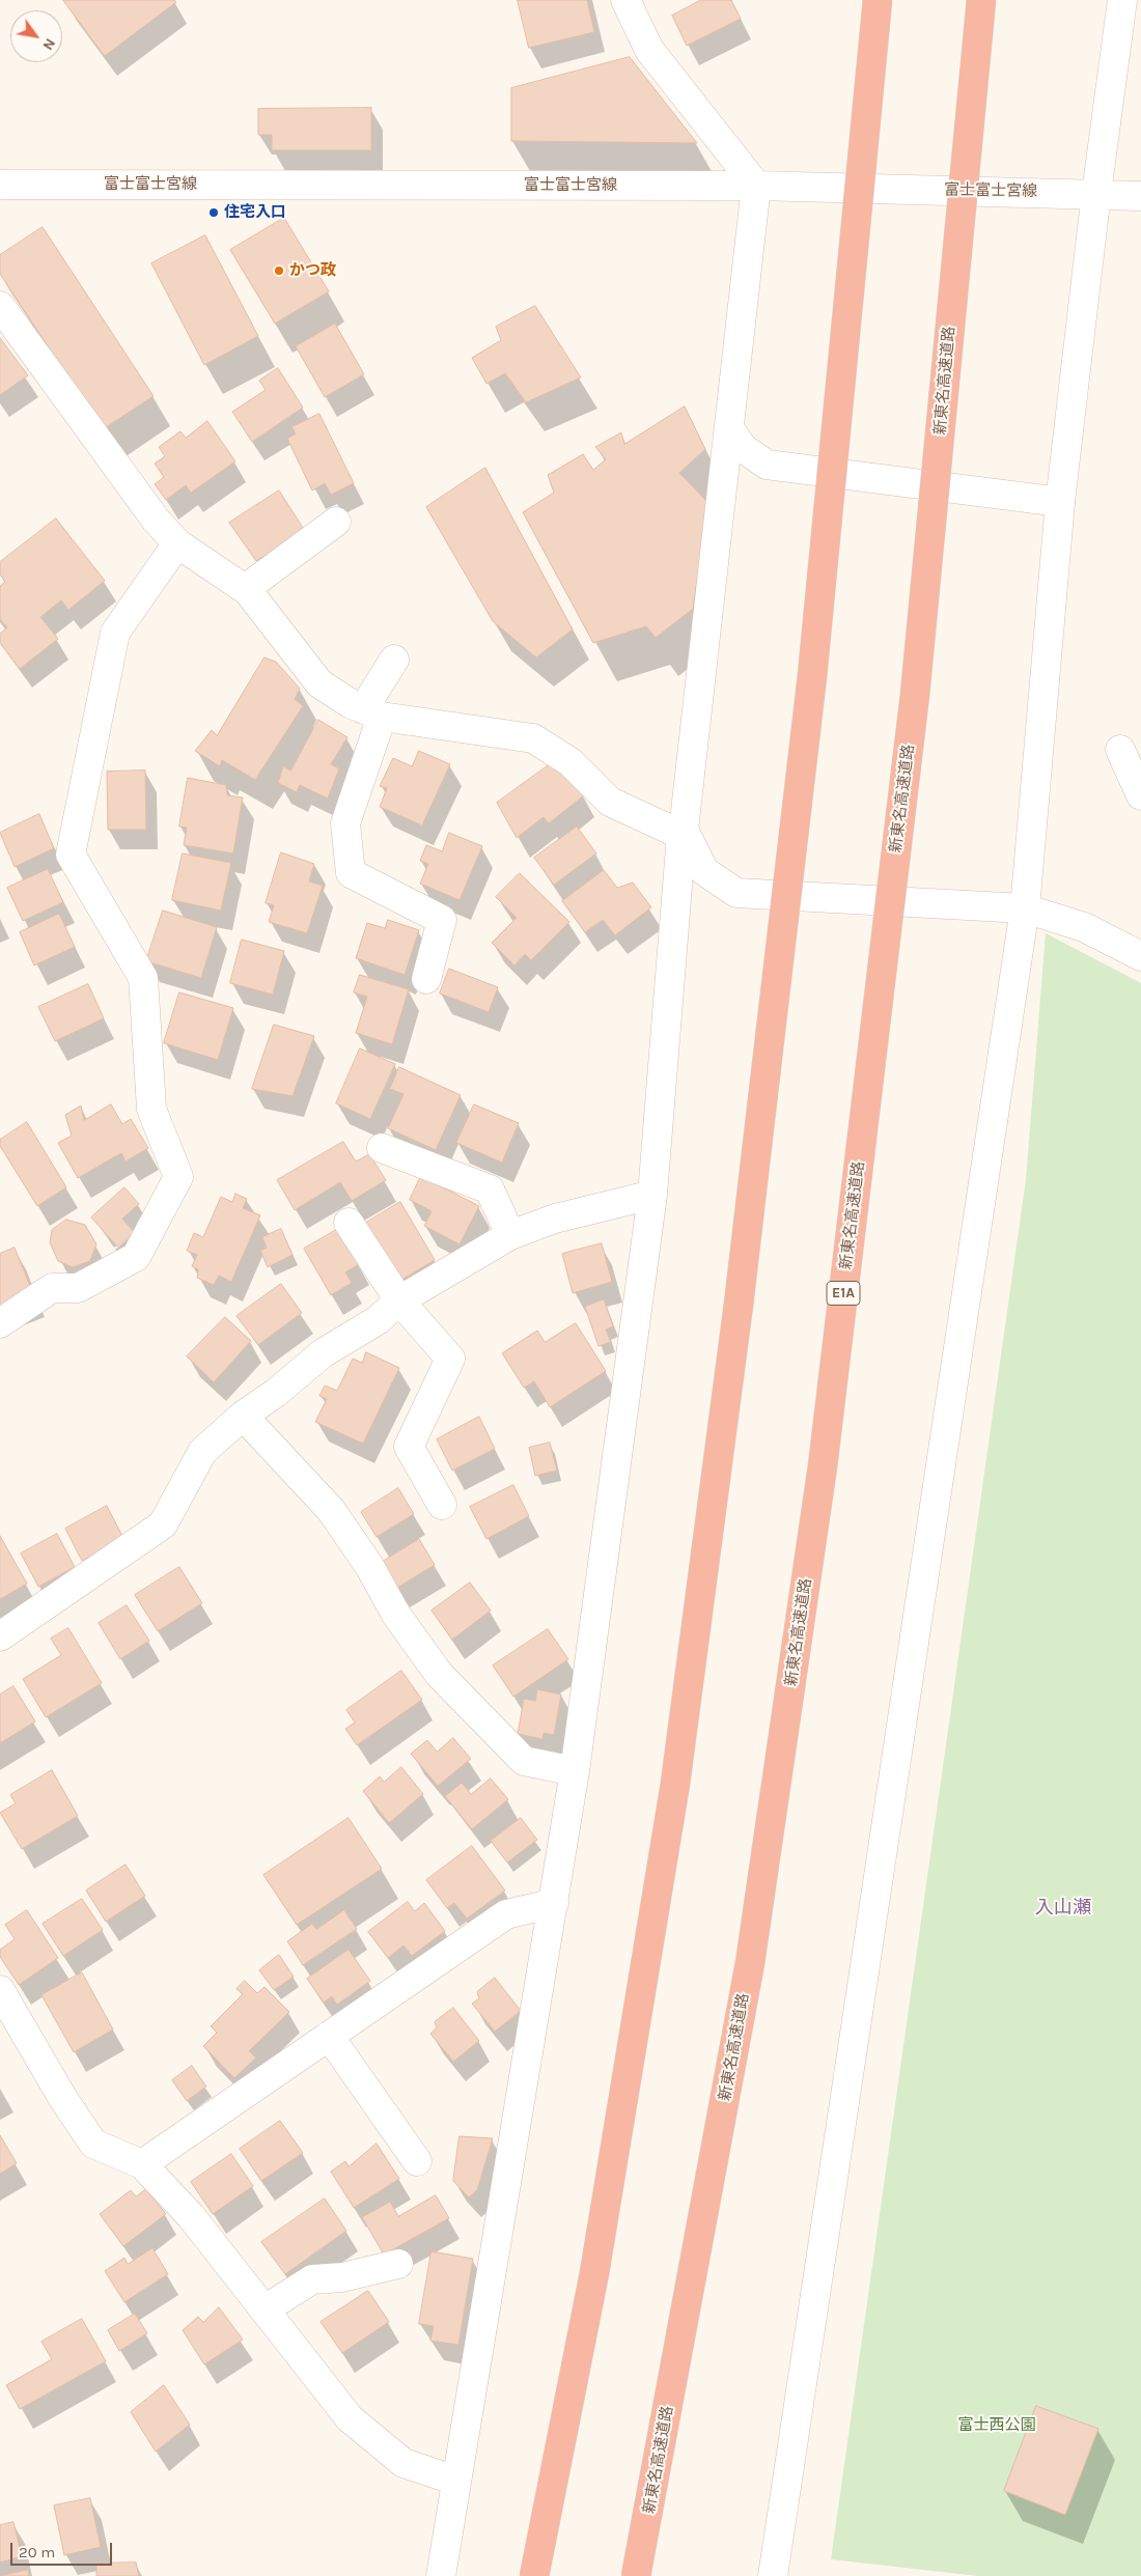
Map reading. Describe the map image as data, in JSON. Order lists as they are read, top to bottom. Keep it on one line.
{"streets":{"highway":["新東名高速道路","E1A"],"street":["富士富士宮線"]},"districts":["入山瀬"],"parks":["富士西公園"],"places":["住宅入口","かつ政"],"scale_bar":"20 m","north":"bottom right"}
